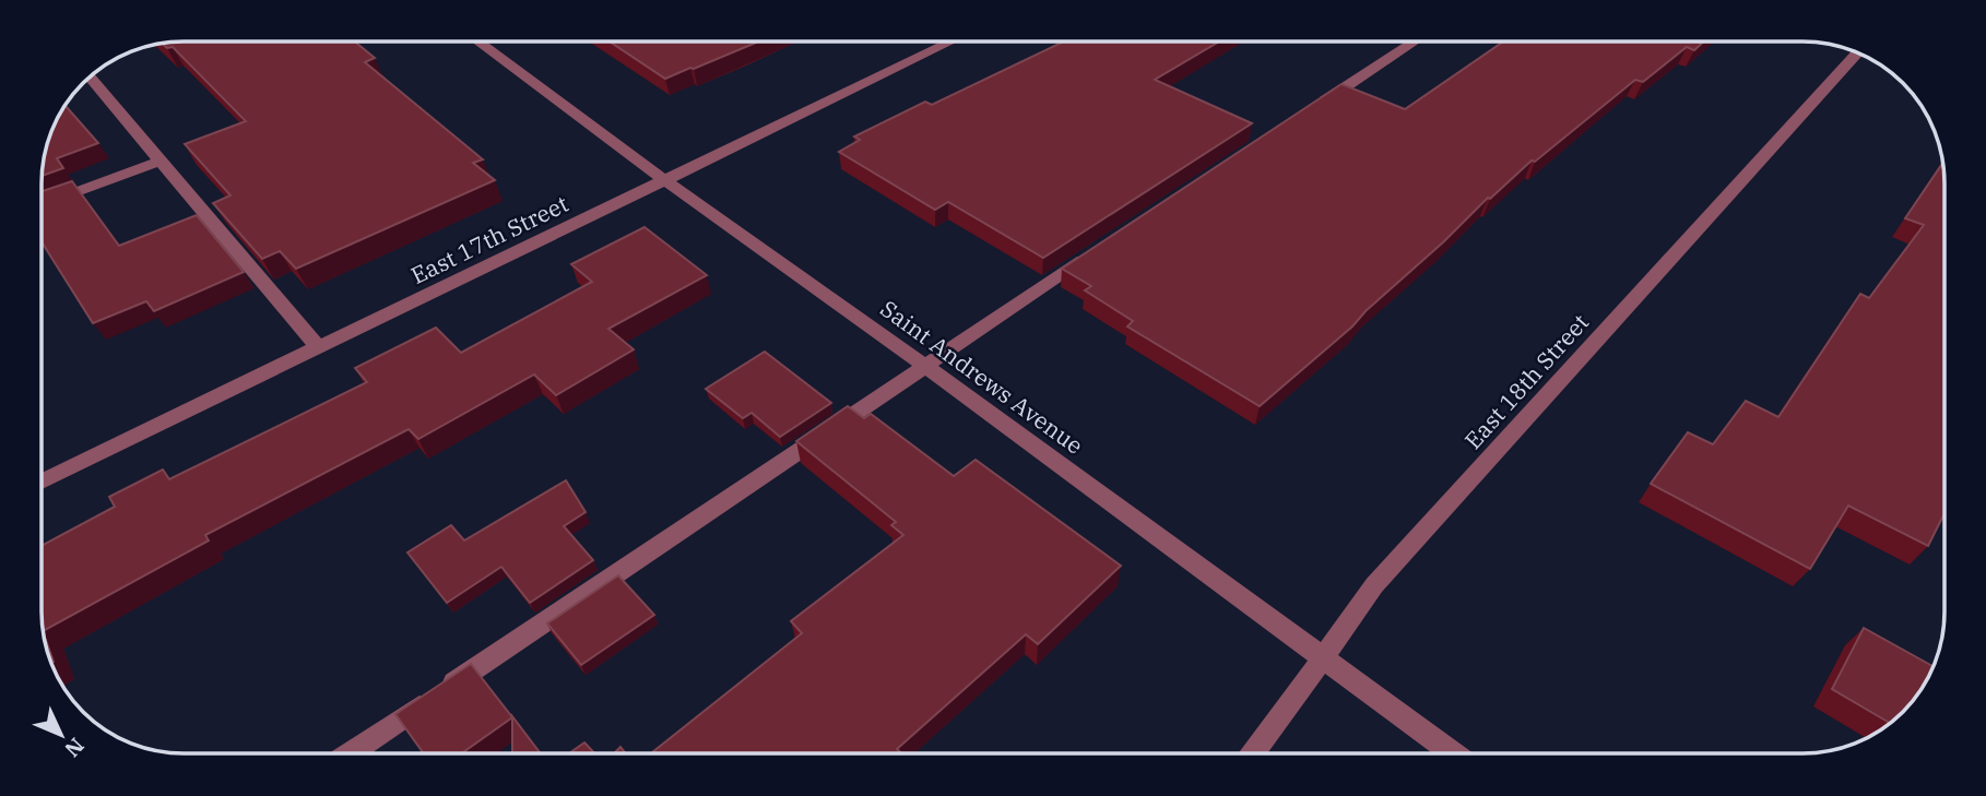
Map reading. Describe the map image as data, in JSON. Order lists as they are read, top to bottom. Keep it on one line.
{"streets":{"street":["East 17th Street","Saint Andrews Avenue","East 18th Street"]},"crossings":[["East 17th Street","Saint Andrews Avenue"],["Saint Andrews Avenue","East 18th Street"]],"north":"bottom right"}
